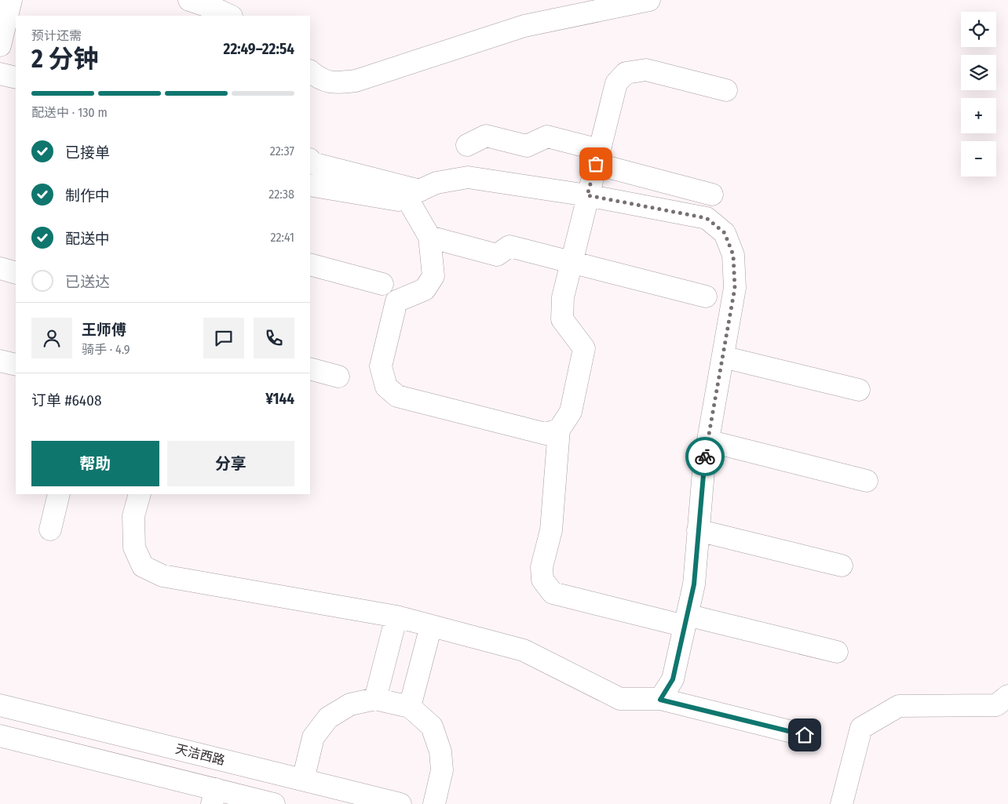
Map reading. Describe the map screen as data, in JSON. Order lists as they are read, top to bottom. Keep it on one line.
{"streets":{"street":["天洁西路"]},"page":{"map_buttons":["+","−"],"heading":["2 分钟","预计还需","22:49–22:54"],"panel":["王师傅","骑手 · 4.9","订单 #6408","¥144"],"bar":"配送中 · 130 m","list":[["已接单","22:37"],["制作中","22:38"],["配送中","22:41"],"已送达"],"buttons":["帮助","分享"]}}
